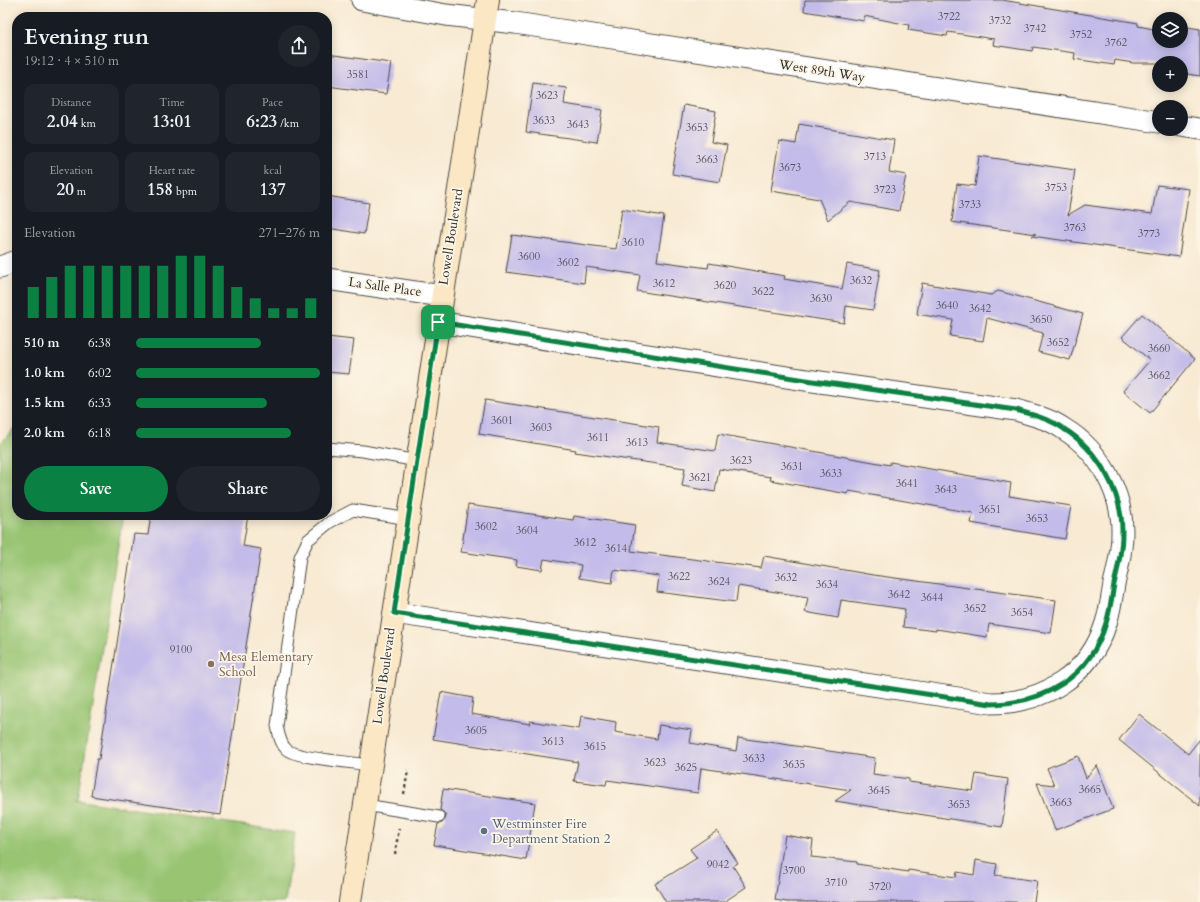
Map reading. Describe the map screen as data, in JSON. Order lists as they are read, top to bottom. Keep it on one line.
{"streets":{"street":["West 89th Way","Lowell Boulevard","La Salle Place"]},"crossings":[["West 89th Way","Lowell Boulevard"],["Lowell Boulevard","La Salle Place"]],"places":["Mesa Elementary School","Westminster Fire Department Station 2"],"house_numbers":["3722","3732","3742","3752","3762","3581","3623","3633","3643","3653","3713","3663","3673","3753","3723","3733","3763","3773","3610","3600","3602","3632","3612","3620","3622","3630","3640","3642","3650","3652","3660","3662","3601","3603","3611","3613","3623","3631","3633","3621","3641","3643","3651","3653","3602","3604","3612","3614","3622","3632","3624","3634","3642","3644","3652","3654","9100","3605","3613","3615","3633","3623","3635","3625","3665","3645","3663","3653","9042","3700","3710","3720"],"page":{"map_buttons":["+","−"],"heading":["Evening run","19:12 · 4 × 510 m"],"stats":[["Distance","2.04 km"],["Time","13:01"],["Pace","6:23 /km"],["Elevation","20 m"],["Heart rate","158 bpm"],["kcal","137"]],"chart":["Elevation","271–276 m"],"list":[{"name":"510 m","note":"6:38"},{"name":"1.0 km","note":"6:02"},{"name":"1.5 km","note":"6:33"},{"name":"2.0 km","note":"6:18"}],"buttons":["Save","Share"]}}
